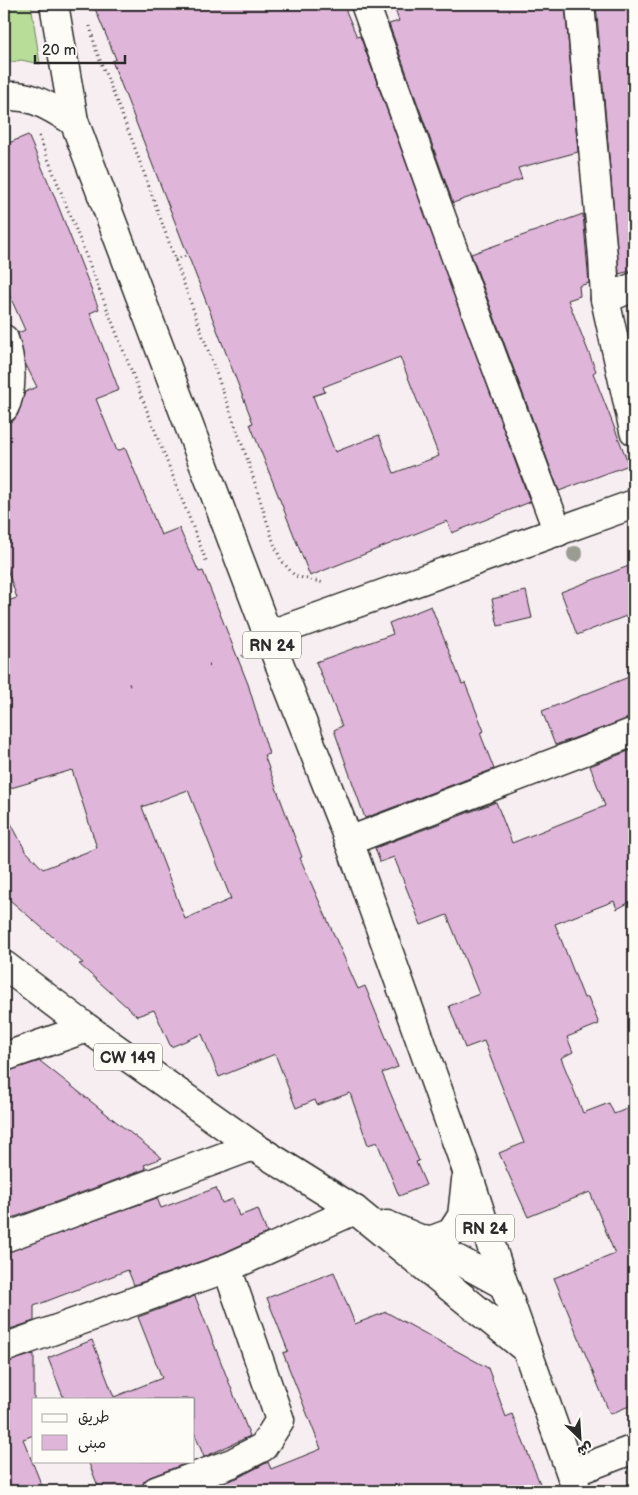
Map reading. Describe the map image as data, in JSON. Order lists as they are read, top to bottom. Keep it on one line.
{"streets":{"main road":["RN 24","CW 149"]},"crossings":[["RN 24","CW 149"]],"legend":["طريق","مبنى"],"scale_bar":"20 m","north":"bottom right"}
